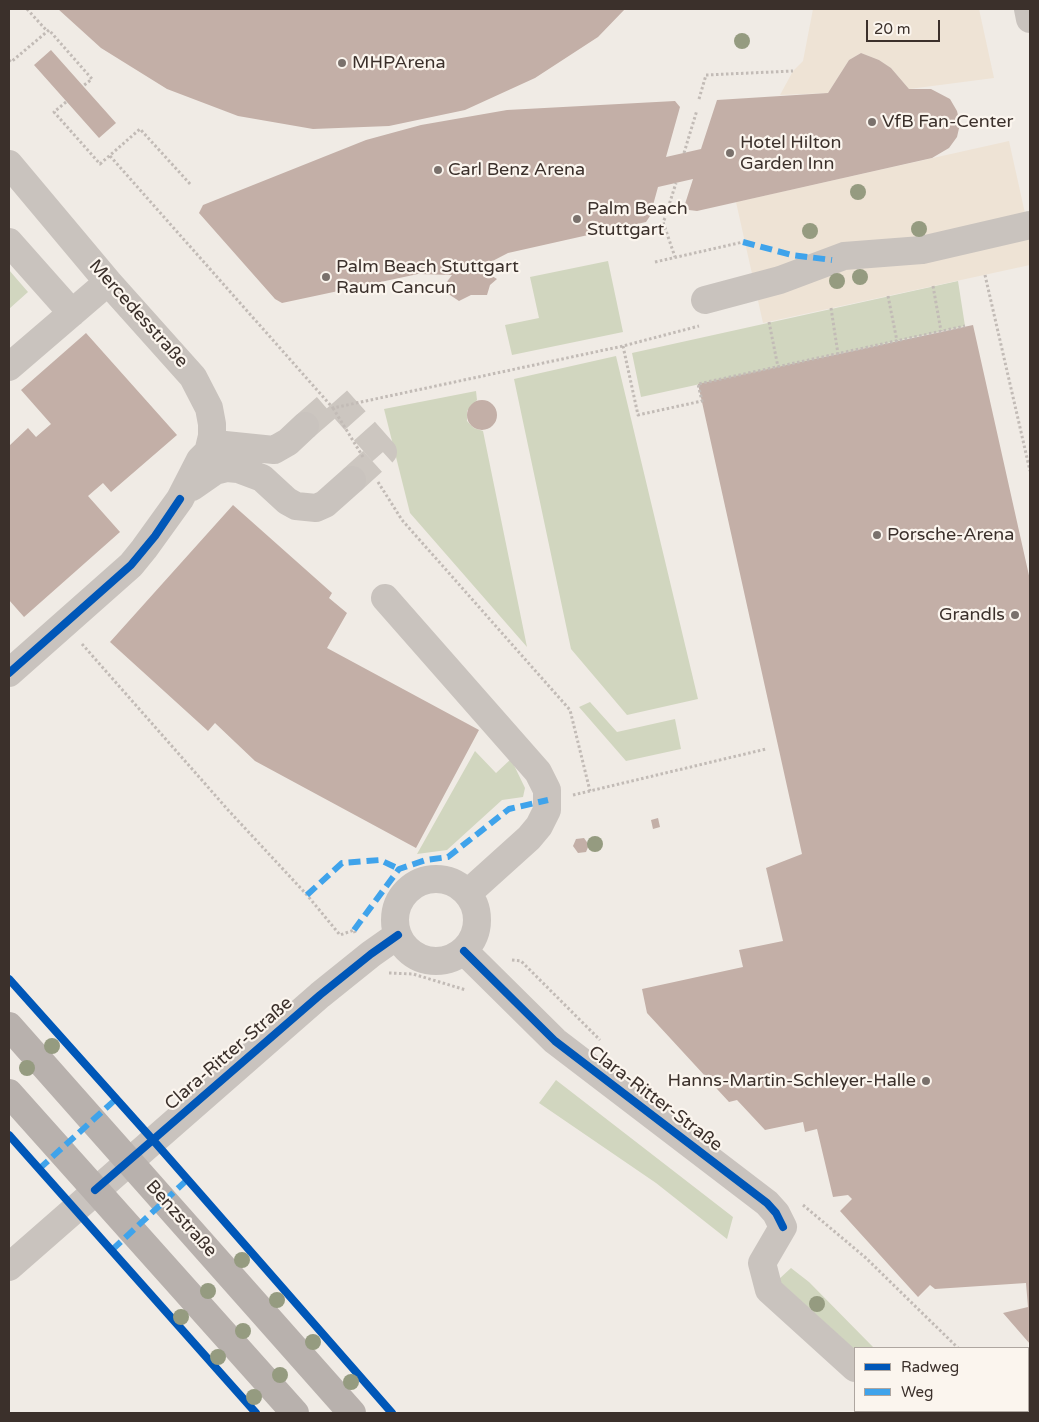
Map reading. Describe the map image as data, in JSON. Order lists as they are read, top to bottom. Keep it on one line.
{"streets":{"main road":["Benzstraße"],"street":["Mercedesstraße","Clara-Ritter-Straße"]},"crossings":[["Clara-Ritter-Straße","Benzstraße"]],"places":["MHPArena","VfB Fan-Center","Hotel Hilton Garden Inn","Carl Benz Arena","Palm Beach Stuttgart","Palm Beach Stuttgart Raum Cancun","Porsche-Arena","Grandls","Hanns-Martin-Schleyer-Halle"],"legend":["Radweg","Weg"],"scale_bar":"20 m"}
